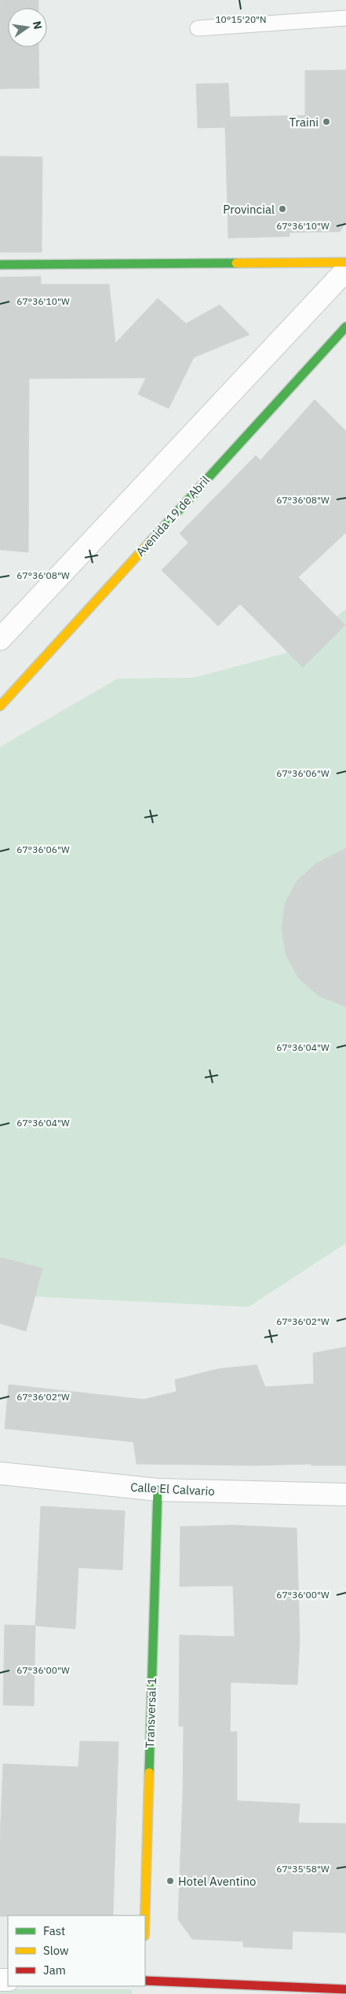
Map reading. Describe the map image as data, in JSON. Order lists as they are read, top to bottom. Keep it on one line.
{"streets":{"street":["Avenida 19 de Abril","Calle El Calvario","Transversal 1"]},"crossings":[["Calle El Calvario","Transversal 1"]],"places":["Traini","Provincial","Hotel Aventino"],"legend":["Fast","Slow","Jam"],"north":"right","coordinates":["10°15'20\"N","67°36'10\"W","67°36'08\"W","67°36'06\"W","67°36'04\"W","67°36'02\"W","67°36'00\"W","67°35'58\"W"]}
